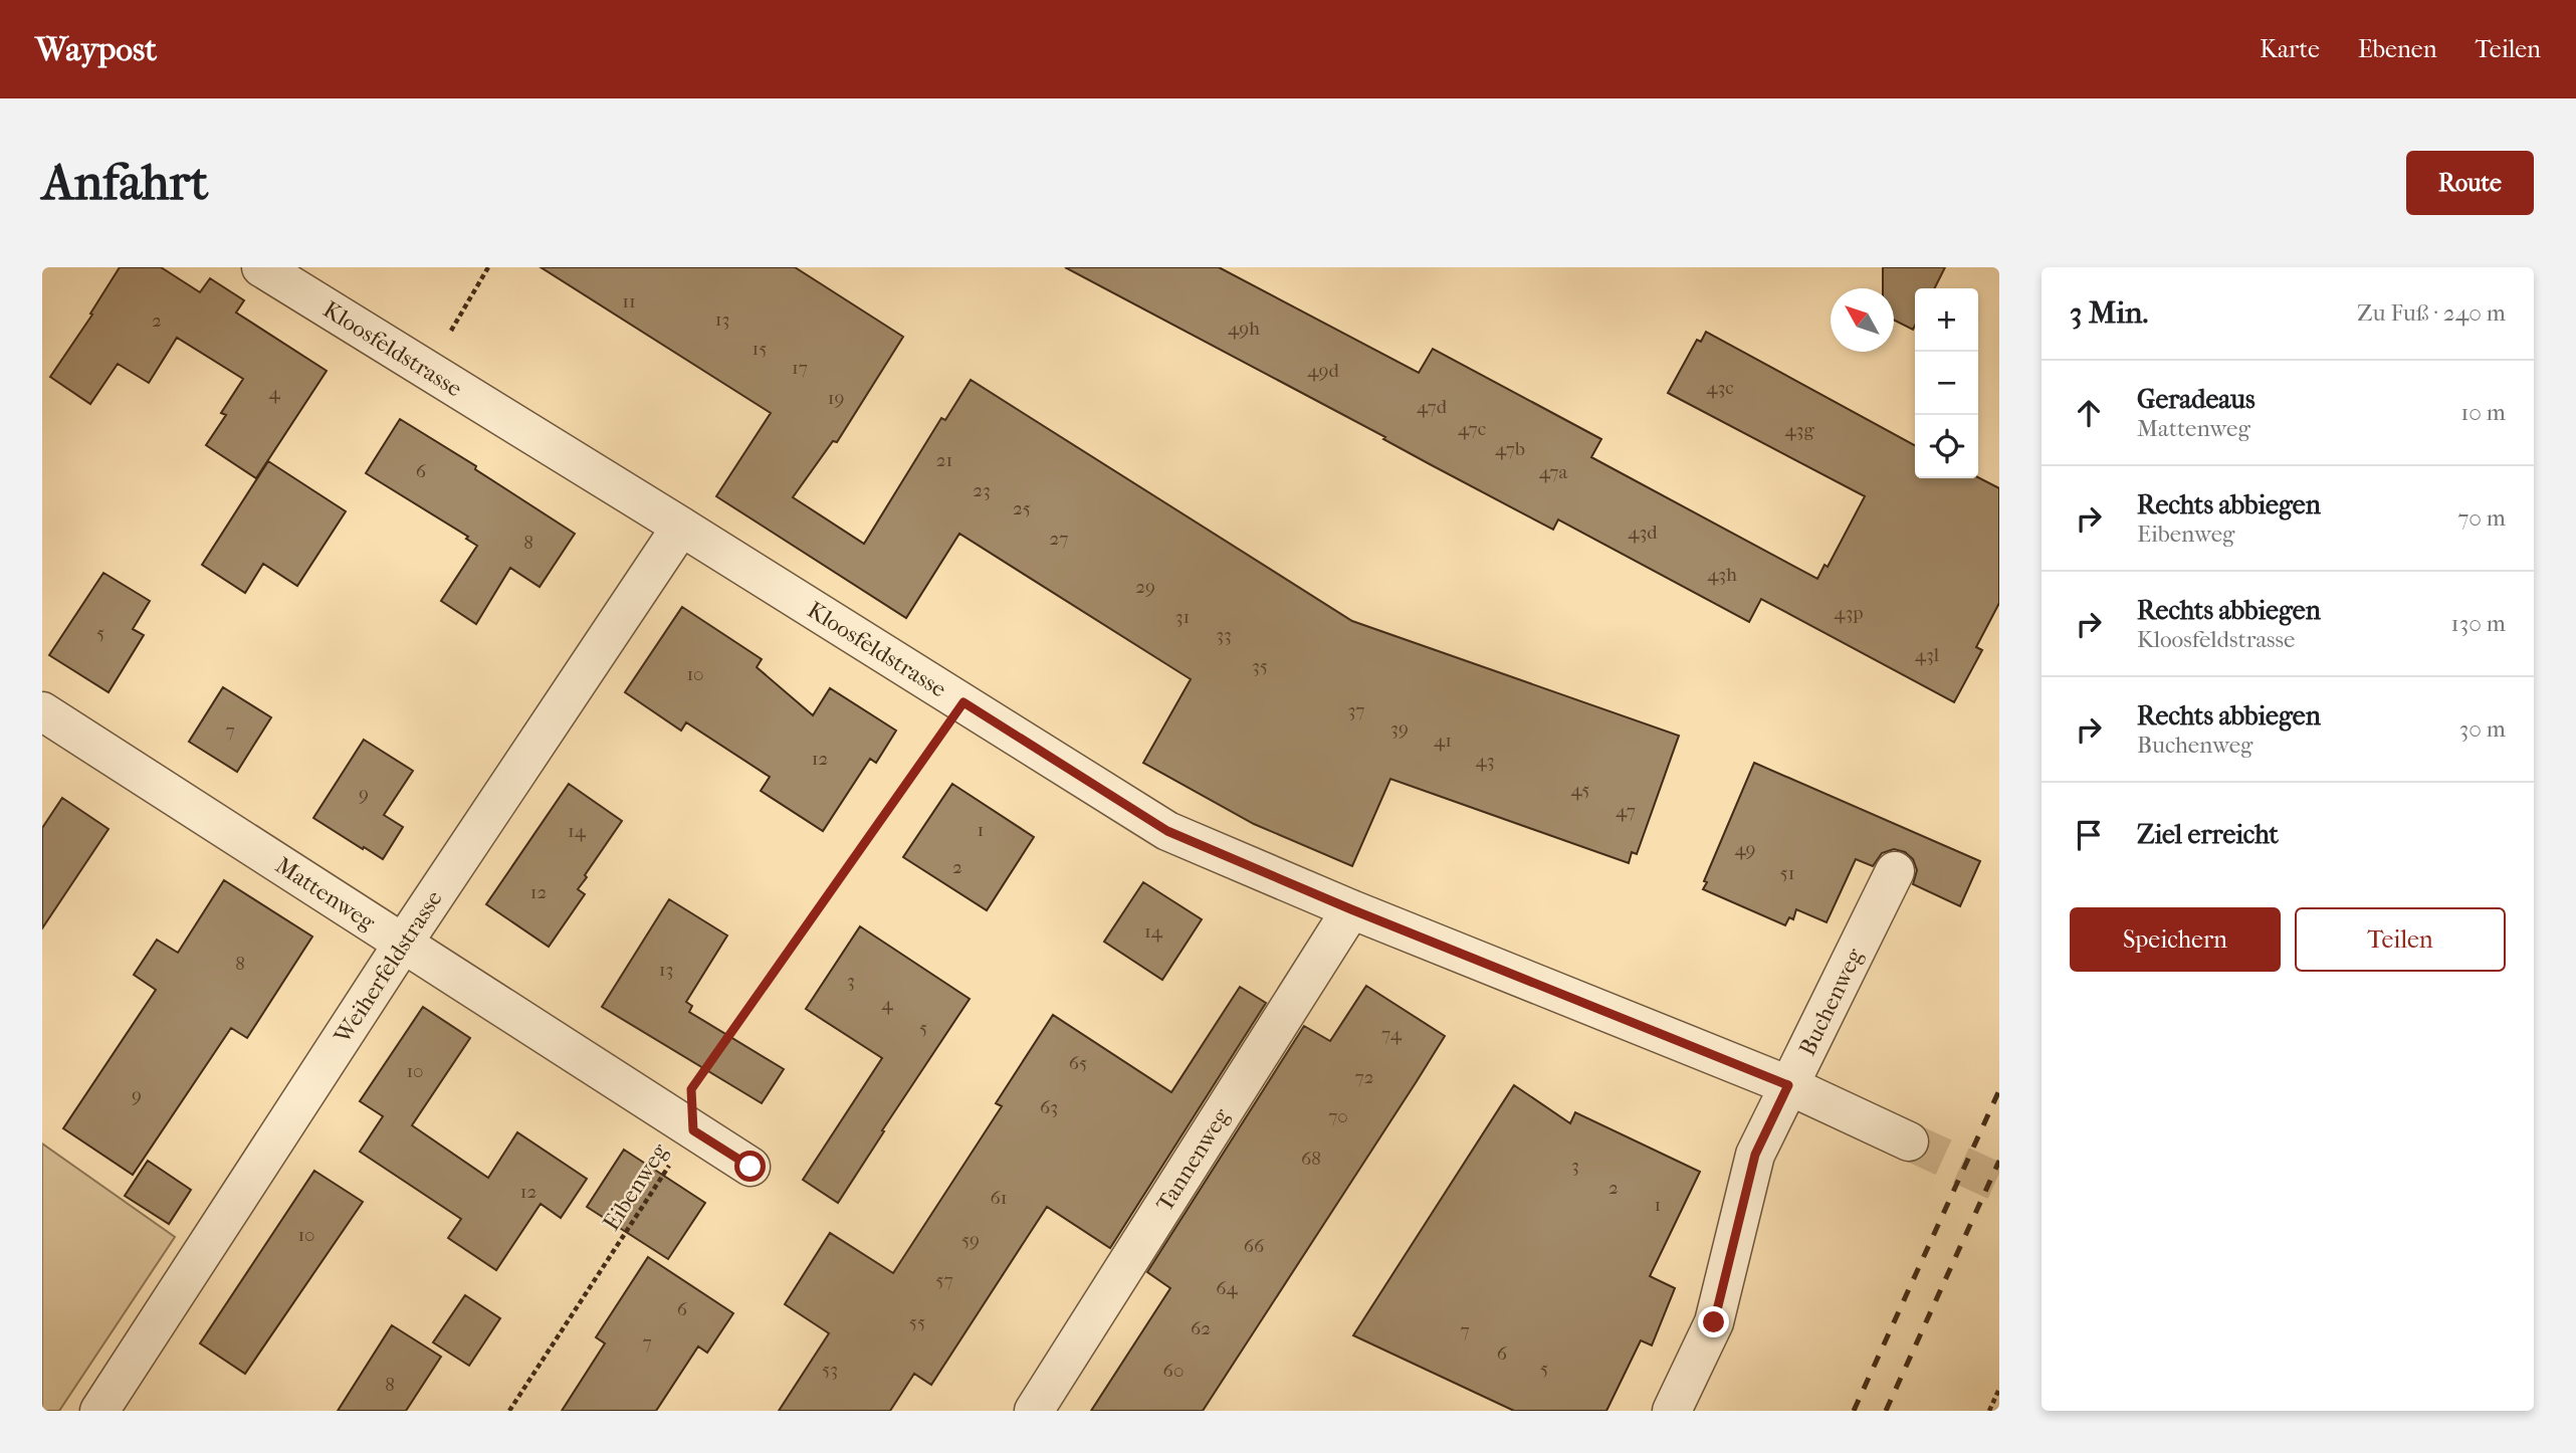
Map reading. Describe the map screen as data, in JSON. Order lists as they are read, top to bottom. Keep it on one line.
{"streets":{"street":["Kloosfeldstrasse","Mattenweg","Weiherfeldstrasse","Buchenweg","Tannenweg"],"path":["Eibenweg"]},"crossings":[["Kloosfeldstrasse","Weiherfeldstrasse"],["Kloosfeldstrasse","Buchenweg"],["Kloosfeldstrasse","Tannenweg"],["Kloosfeldstrasse","Eibenweg"],["Mattenweg","Weiherfeldstrasse"],["Mattenweg","Eibenweg"]],"house_numbers":["11","13","2","49h","15","17","49d","43c","4","19","47d","47c","43g","47b","21","6","47a","23","25","43d","27","8","43h","29","43p","31","5","33","43l","35","10","37","39","7","41","12","43","45","9","47","1","14","49","2","51","12","14","8","13","3","4","5","74","65","10","72","9","63","70","68","3","2","12","61","1","10","59","66","57","64","6","55","62","7","7","6","5","53","60","8"],"north":"top left","page":{"header":"Waypost","nav":["Karte","Ebenen","Teilen"],"buttons":["Route",["Speichern","Teilen"]],"title":"Anfahrt","heading":["3 Min.","Zu Fuß · 240 m"],"map_buttons":["+","−"],"list":[["Geradeaus","Mattenweg","10 m"],["Rechts abbiegen","Eibenweg","70 m"],["Rechts abbiegen","Kloosfeldstrasse","130 m"],["Rechts abbiegen","Buchenweg","30 m"],"Ziel erreicht"]}}
